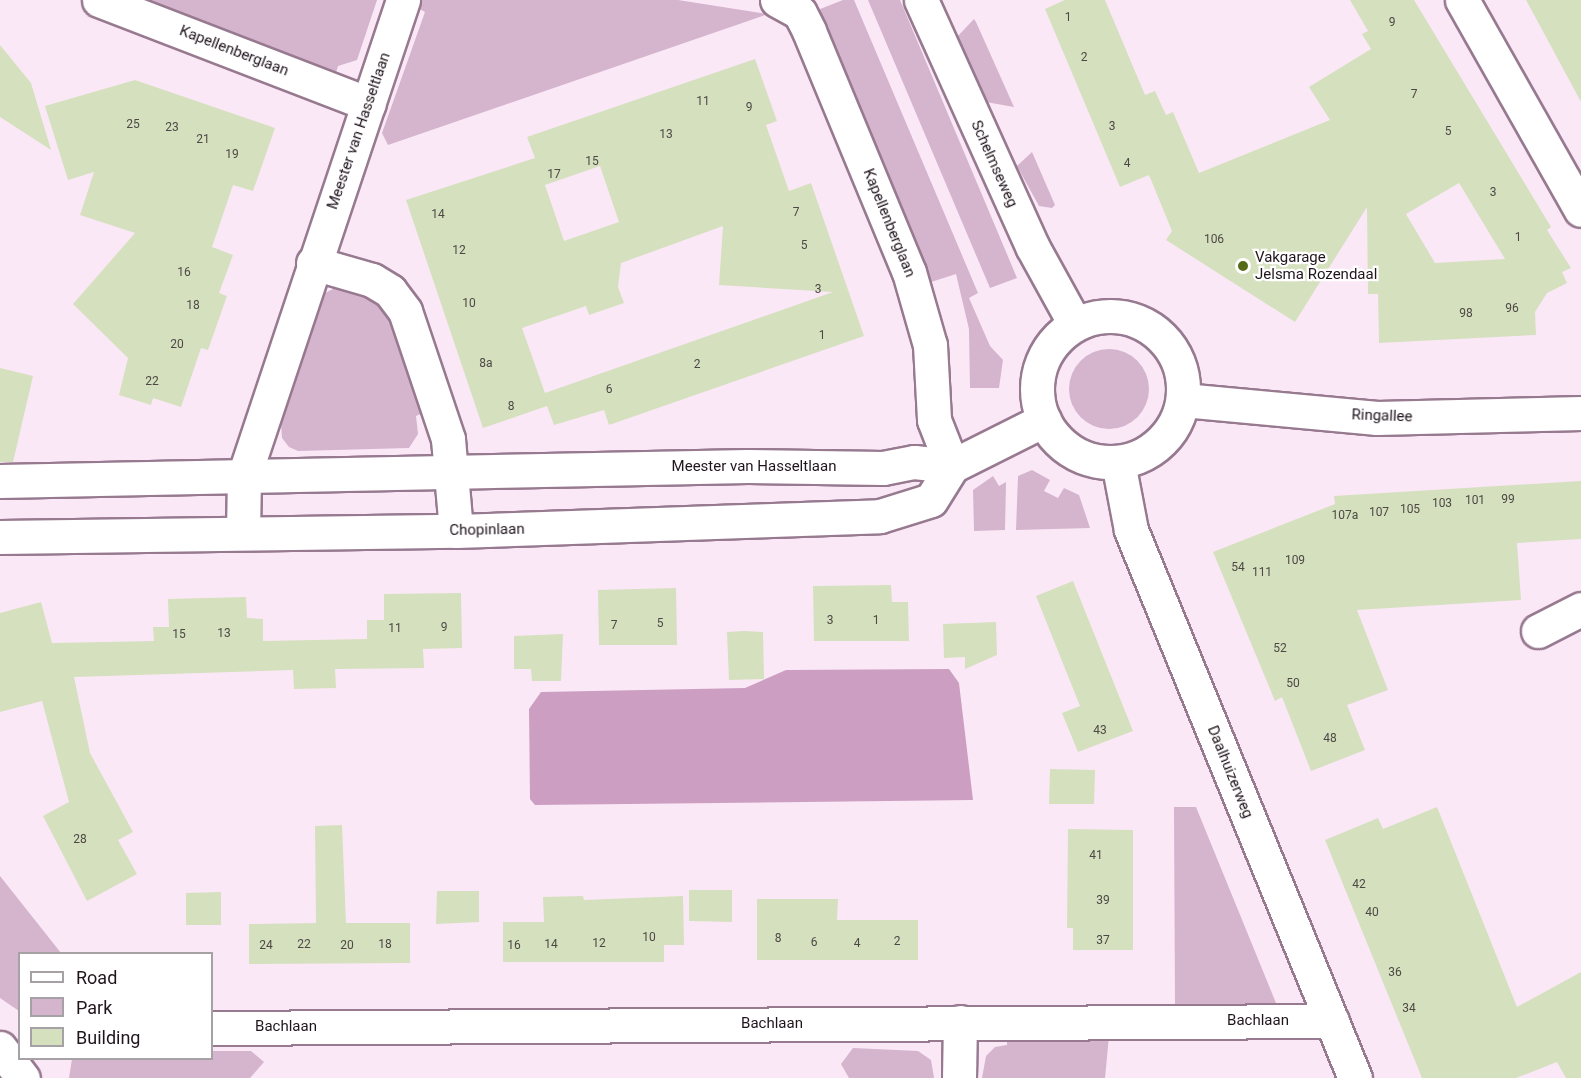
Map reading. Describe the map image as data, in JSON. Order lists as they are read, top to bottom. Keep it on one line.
{"streets":{"street":["Kapellenberglaan","Meester van Hasseltlaan","Schelmseweg","Ringallee","Chopinlaan","Daalhuizerweg","Bachlaan"]},"crossings":[["Kapellenberglaan","Meester van Hasseltlaan"],["Kapellenberglaan","Chopinlaan"],["Meester van Hasseltlaan","Chopinlaan"],["Schelmseweg","Ringallee"],["Schelmseweg","Daalhuizerweg"],["Ringallee","Daalhuizerweg"],["Daalhuizerweg","Bachlaan"]],"places":["Vakgarage Jelsma Rozendaal"],"house_numbers":["1","9","2","7","11","9","25","3","23","5","13","21","19","15","4","17","3","7","14","1","106","5","12","16","3","10","18","96","98","1","20","8a","2","22","6","8","99","101","103","105","107","107a","109","54","111","3","1","5","7","9","11","13","15","52","50","43","48","28","41","42","39","40","10","8","37","2","6","12","4","22","18","14","24","20","16","36","34"],"legend":["Road","Park","Building"]}
